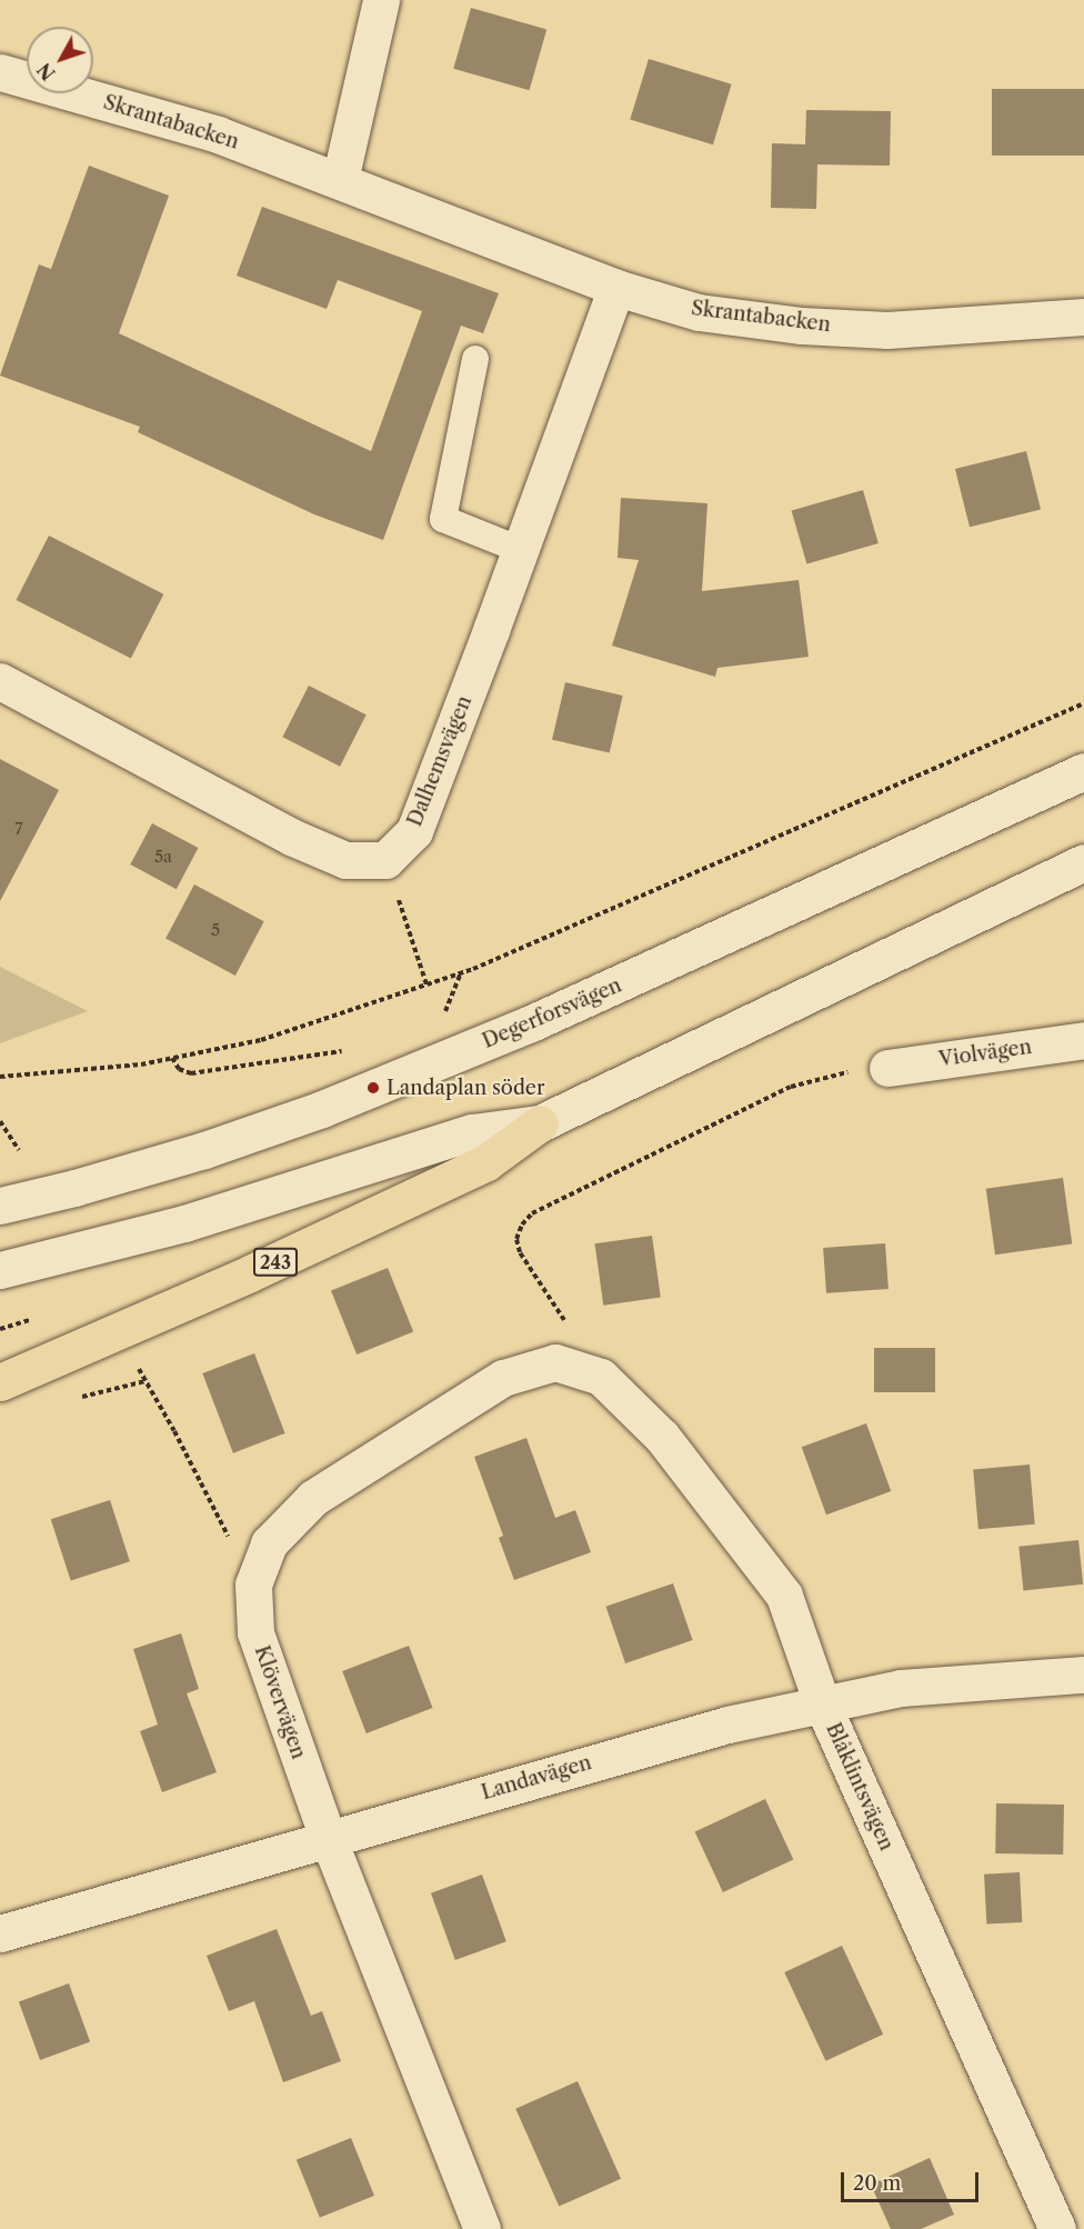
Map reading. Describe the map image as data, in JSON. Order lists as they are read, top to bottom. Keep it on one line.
{"streets":{"highway":["243"],"street":["Skrantabacken","Dalhemsvägen","Degerforsvägen","Violvägen","Klövervägen","Landavägen","Blåklintsvägen"]},"crossings":[["Skrantabacken","Dalhemsvägen"],["Klövervägen","Landavägen"],["Klövervägen","Blåklintsvägen"],["Landavägen","Blåklintsvägen"]],"places":["Landaplan söder"],"house_numbers":["7","5a","5"],"scale_bar":"20 m","north":"bottom left"}
